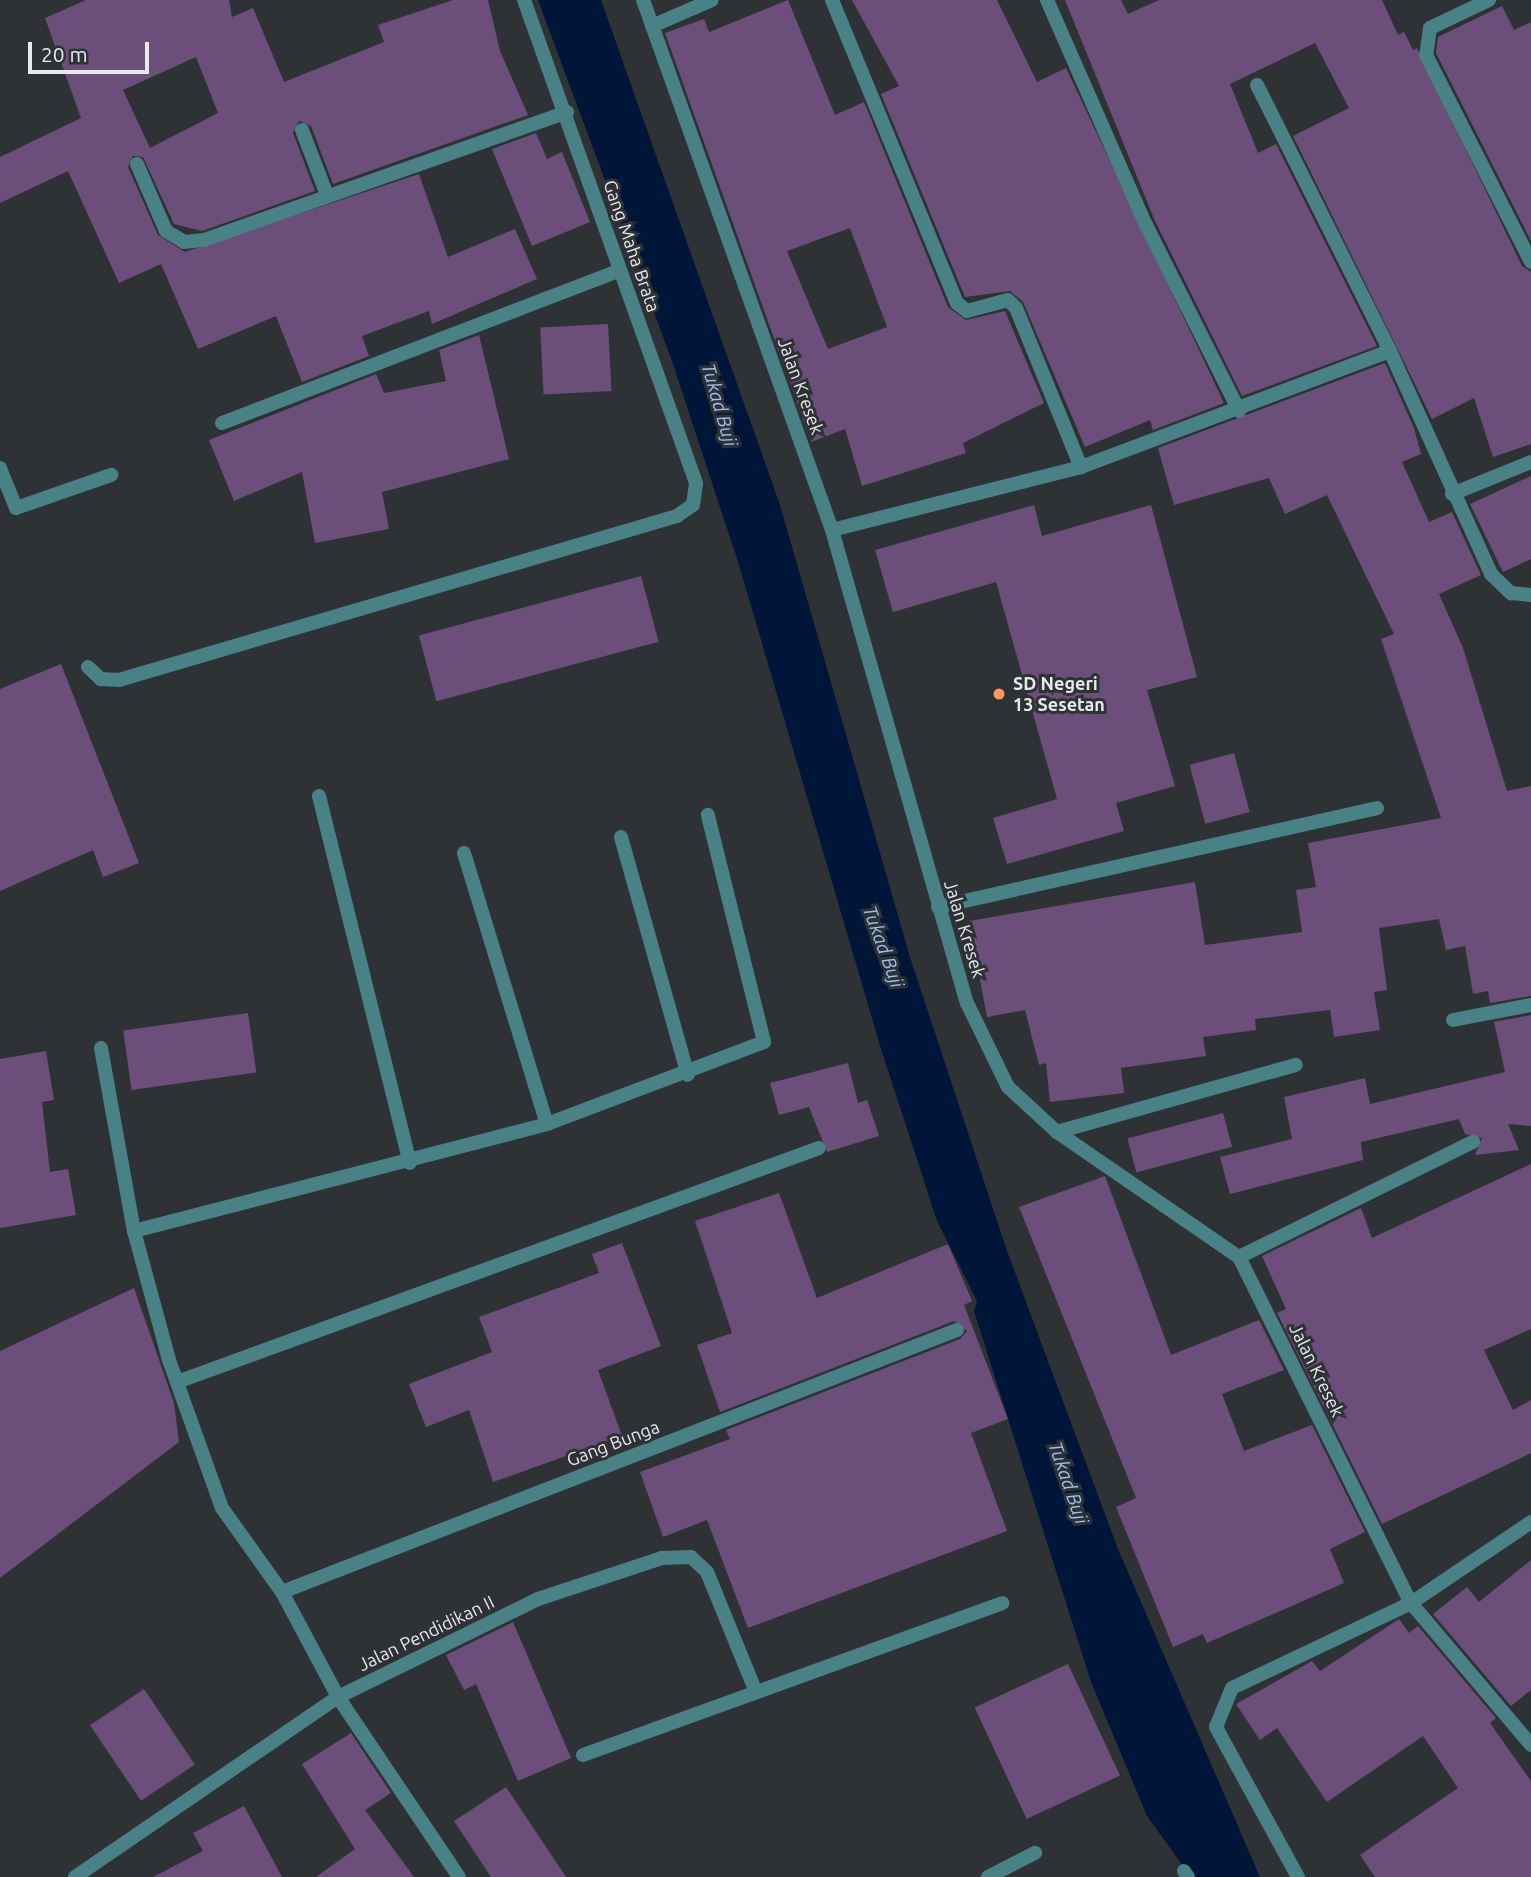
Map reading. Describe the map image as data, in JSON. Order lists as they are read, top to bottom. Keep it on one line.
{"streets":{"street":["Gang Maha Brata","Jalan Kresek","Gang Bunga","Jalan Pendidikan II"]},"water":["Tukad Buji"],"places":["SD Negeri 13 Sesetan"],"scale_bar":"20 m"}
